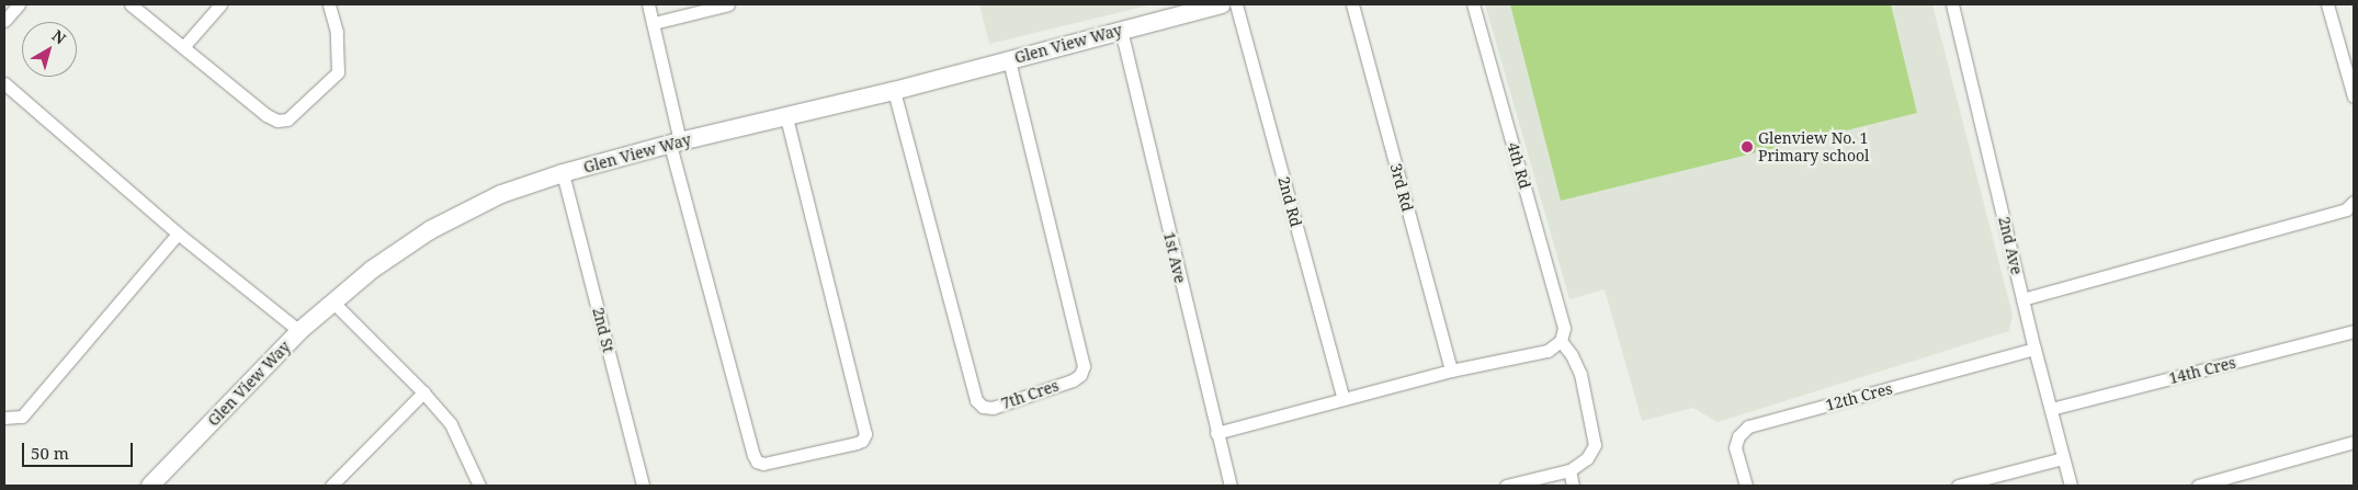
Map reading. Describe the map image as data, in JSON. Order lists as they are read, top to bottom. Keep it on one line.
{"streets":{"street":["Glen View Way","4th Rd","3rd Rd","2nd Rd","2nd Ave","1st Ave","2nd St","14th Cres","7th Cres","12th Cres"]},"crossings":[["Glen View Way","1st Ave"],["Glen View Way","2nd St"],["Glen View Way","7th Cres"],["2nd Ave","14th Cres"],["2nd Ave","12th Cres"]],"places":["Glenview No. 1 Primary school"],"scale_bar":"50 m","north":"top right"}
